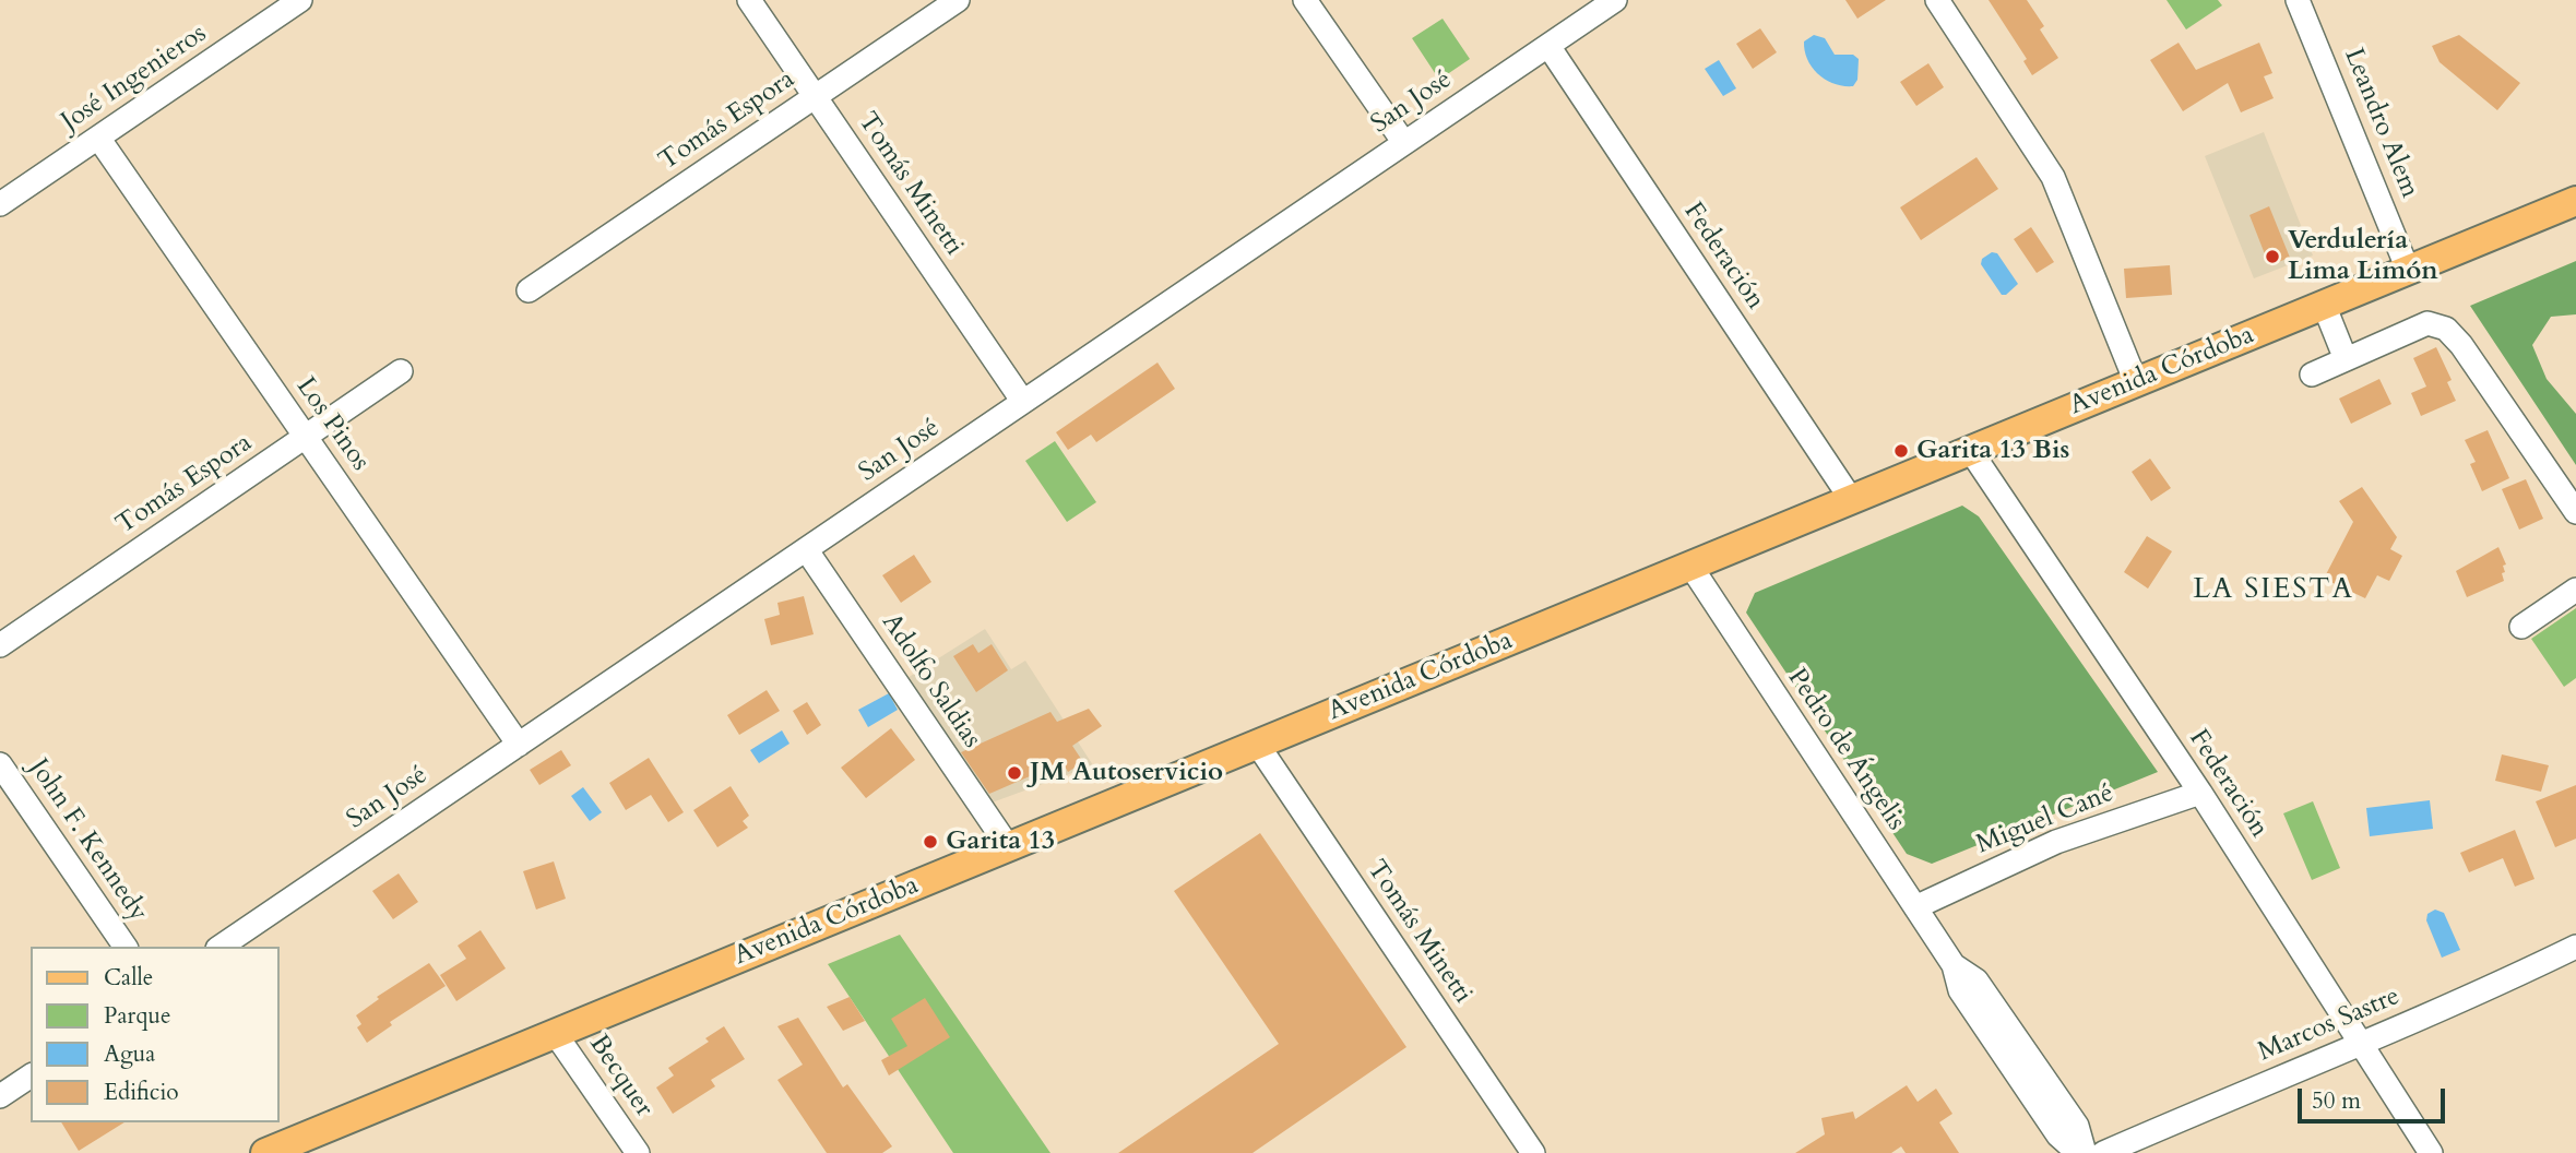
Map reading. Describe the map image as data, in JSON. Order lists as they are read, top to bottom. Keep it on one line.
{"streets":{"main road":["Avenida Córdoba"],"street":["José Ingenieros","San José","Tomás Espora","Leandro Alem","Tomás Minetti","Federación","Los Pinos","Adolfo Saldias","Pedro de Ángelis","Miguel Cané","John F. Kennedy","Marcos Sastre","Becquer"]},"crossings":[["José Ingenieros","Los Pinos"],["San José","Tomás Minetti"],["San José","Federación"],["San José","Los Pinos"],["San José","Adolfo Saldias"],["Tomás Espora","Tomás Minetti"],["Tomás Espora","Los Pinos"],["Leandro Alem","Avenida Córdoba"],["Tomás Minetti","Avenida Córdoba"],["Federación","Avenida Córdoba"],["Federación","Miguel Cané"],["Federación","Marcos Sastre"],["Avenida Córdoba","Adolfo Saldias"],["Avenida Córdoba","Pedro de Ángelis"],["Avenida Córdoba","Becquer"],["Pedro de Ángelis","Miguel Cané"]],"districts":["LA SIESTA"],"places":["Verdulería Lima Limón","Garita 13 Bis","JM Autoservicio","Garita 13"],"legend":["Calle","Parque","Agua","Edificio"],"scale_bar":"50 m"}
